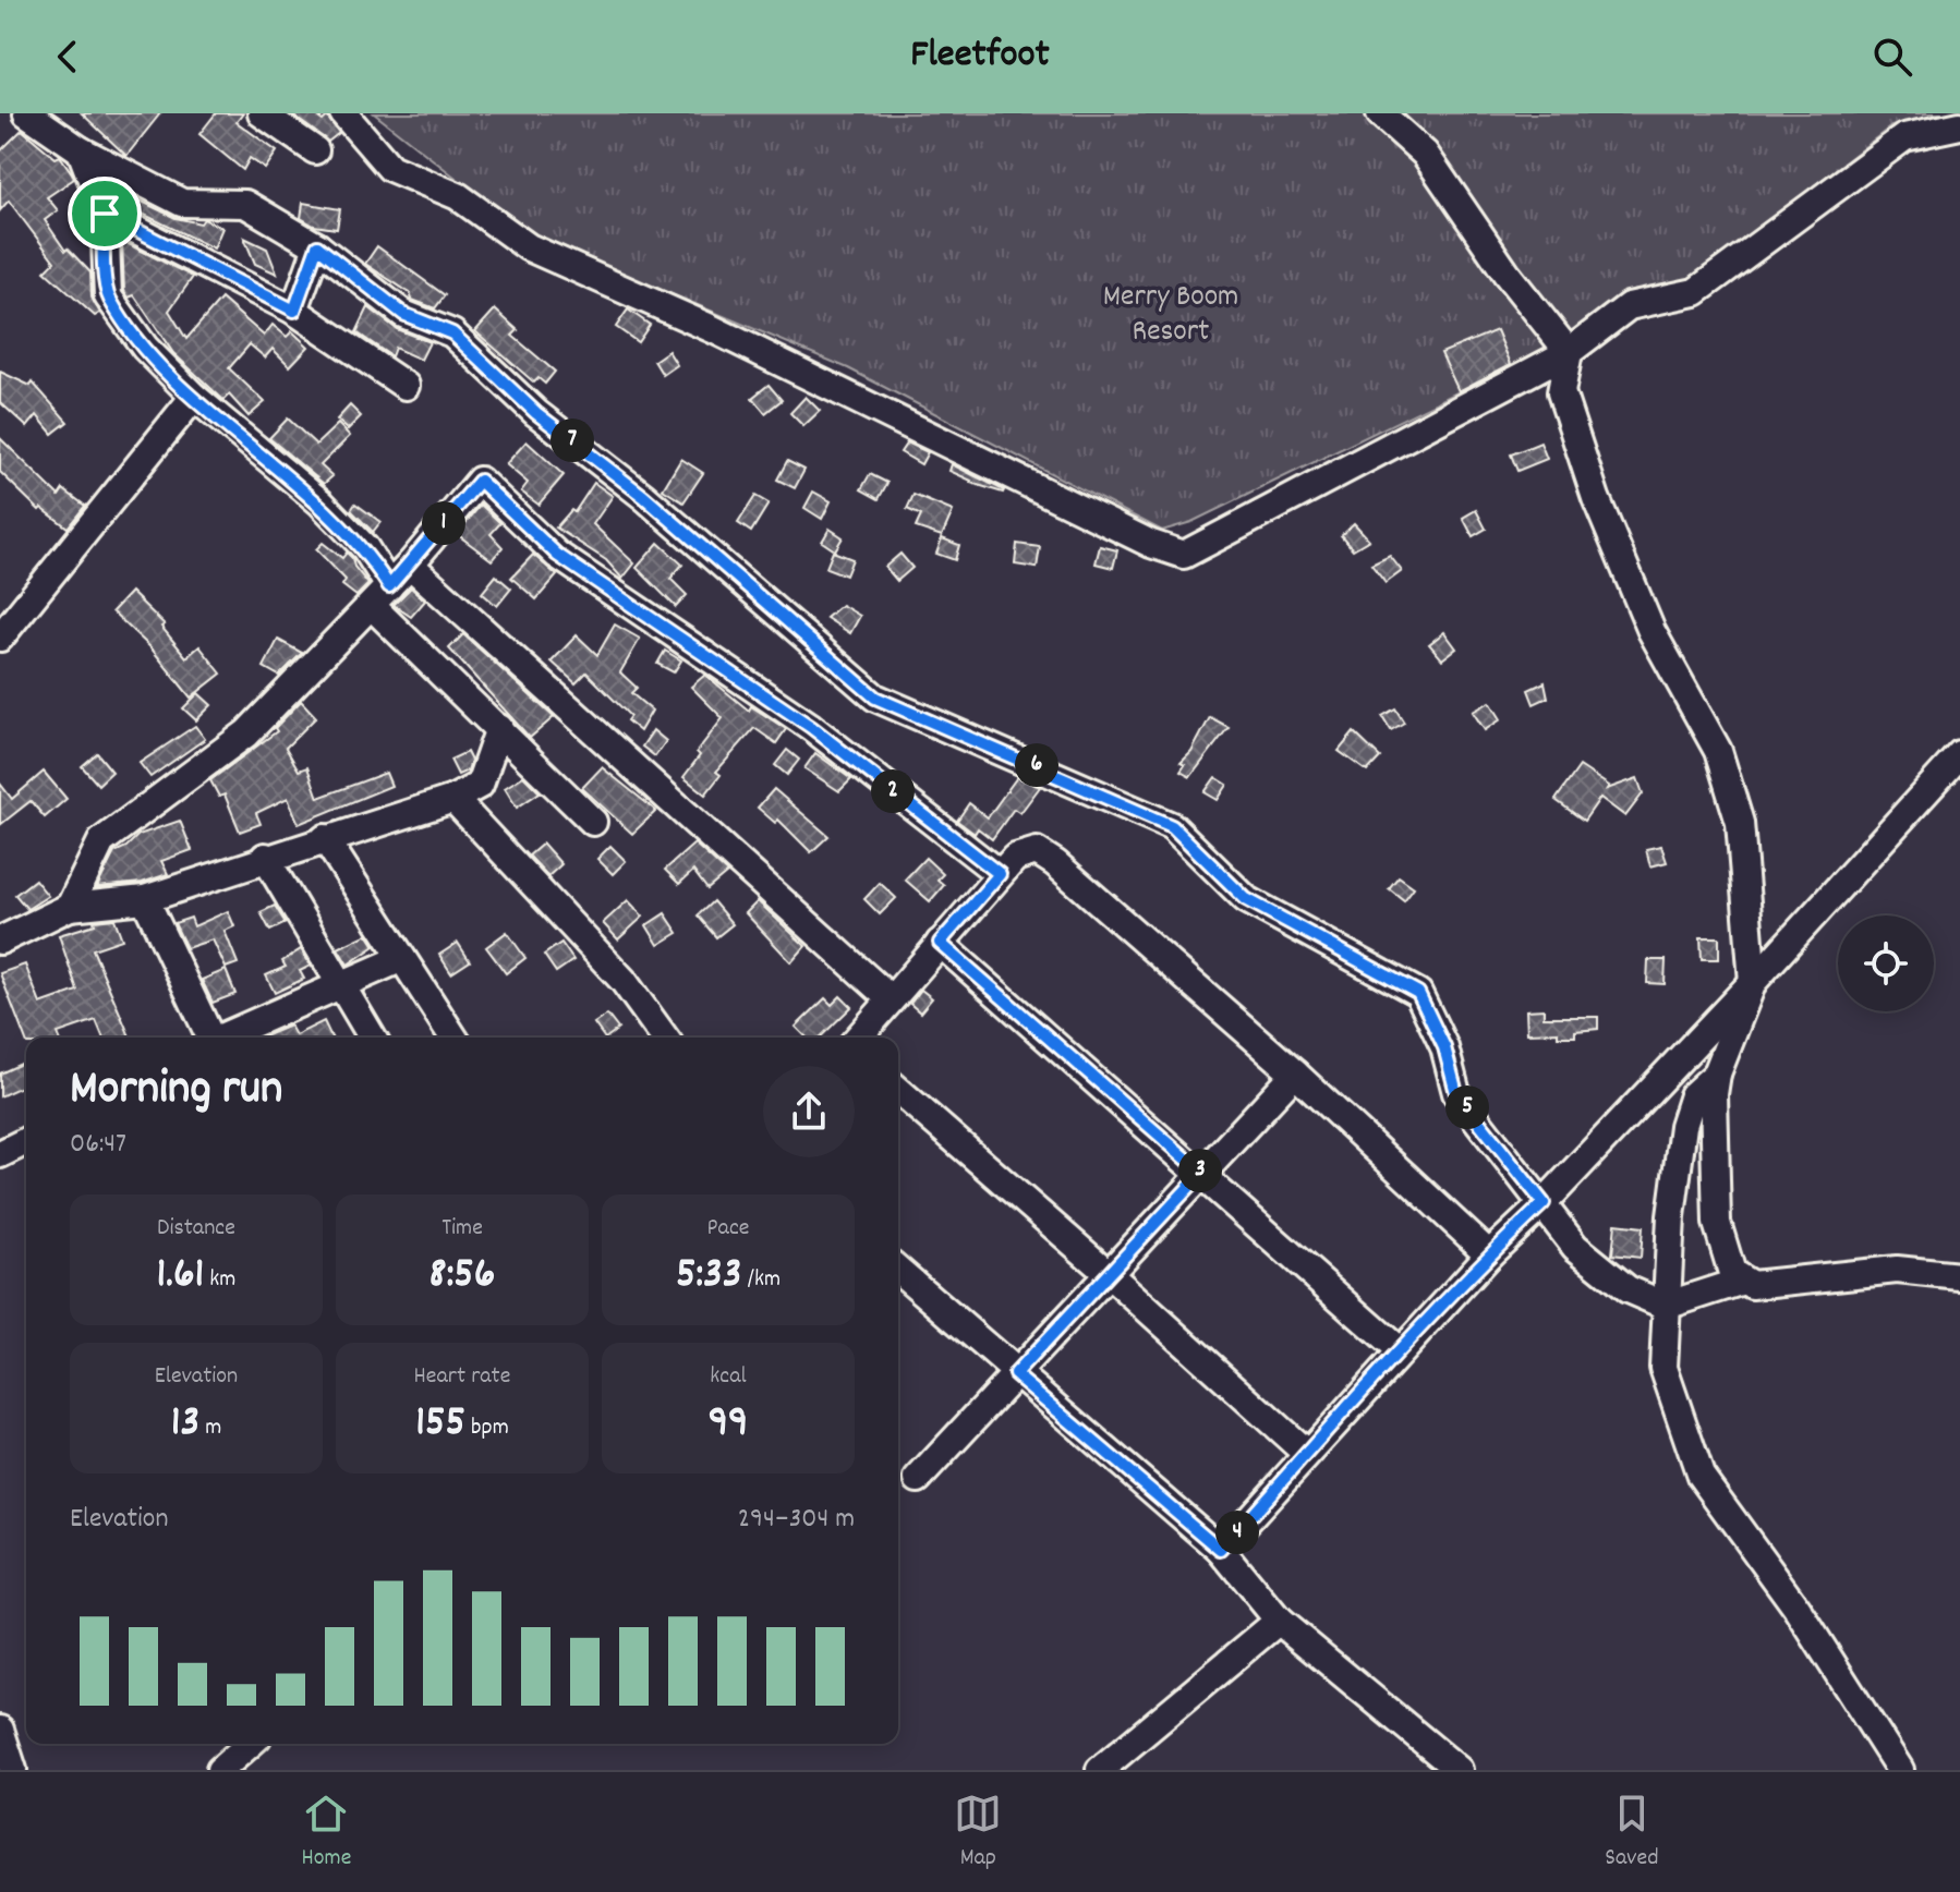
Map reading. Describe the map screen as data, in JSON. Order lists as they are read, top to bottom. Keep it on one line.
{"parks":["Merry Boom Resort"],"page":{"header":"Fleetfoot","pins":["7","1","6","2","5","3","4"],"heading":["Morning run","06:47"],"stats":[["Distance","1.61 km"],["Time","8:56"],["Pace","5:33 /km"],["Elevation","13 m"],["Heart rate","155 bpm"],["kcal","99"]],"chart":["Elevation","294–304 m"],"tabs":["Home","Map","Saved"]}}
